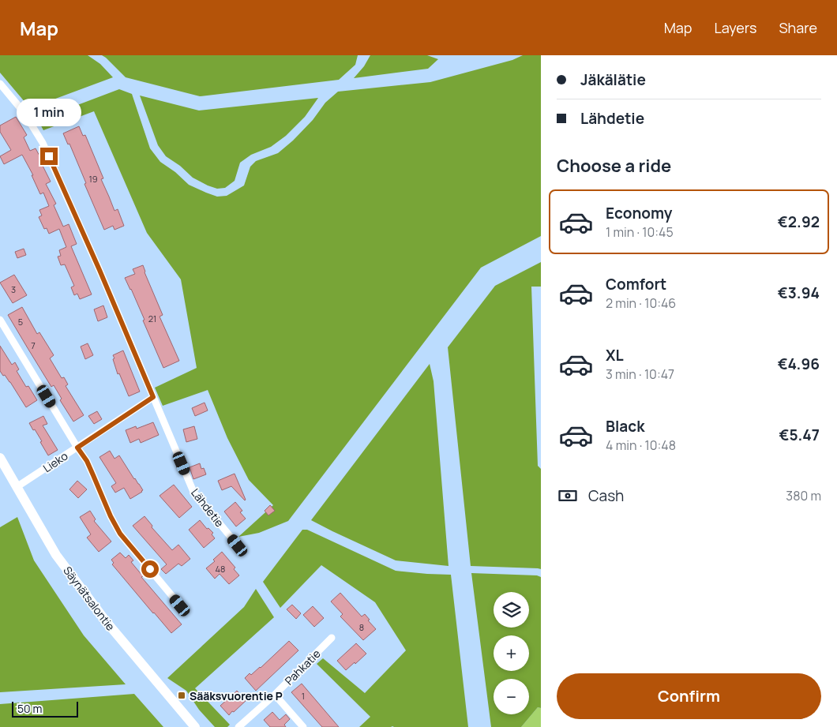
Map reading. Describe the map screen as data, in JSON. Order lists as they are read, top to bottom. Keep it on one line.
{"streets":{"main road":["Säynätsalontie"],"street":["Lieko","Lähdetie","Pahkatie"]},"crossings":[["Lieko","Lähdetie"],["Lieko","Säynätsalontie"]],"places":{"transit":["Sääksvuorentie P"]},"house_numbers":["19","3","21","5","7","48","8","1"],"scale_bar":"50 m","page":{"header":"Map","nav":["Map","Layers","Share"],"banner":["Jäkälätie","Lähdetie"],"bubble":"1 min","heading":"Choose a ride","list":[{"name":"Economy","note":"1 min · 10:45","value":"€2.92"},{"name":"Comfort","note":"2 min · 10:46","value":"€3.94"},{"name":"XL","note":"3 min · 10:47","value":"€4.96"},{"name":"Black","note":"4 min · 10:48","value":"€5.47"}],"pay":["Cash","380 m"],"map_buttons":["+","−"],"buttons":"Confirm","scale":"50 m"}}
